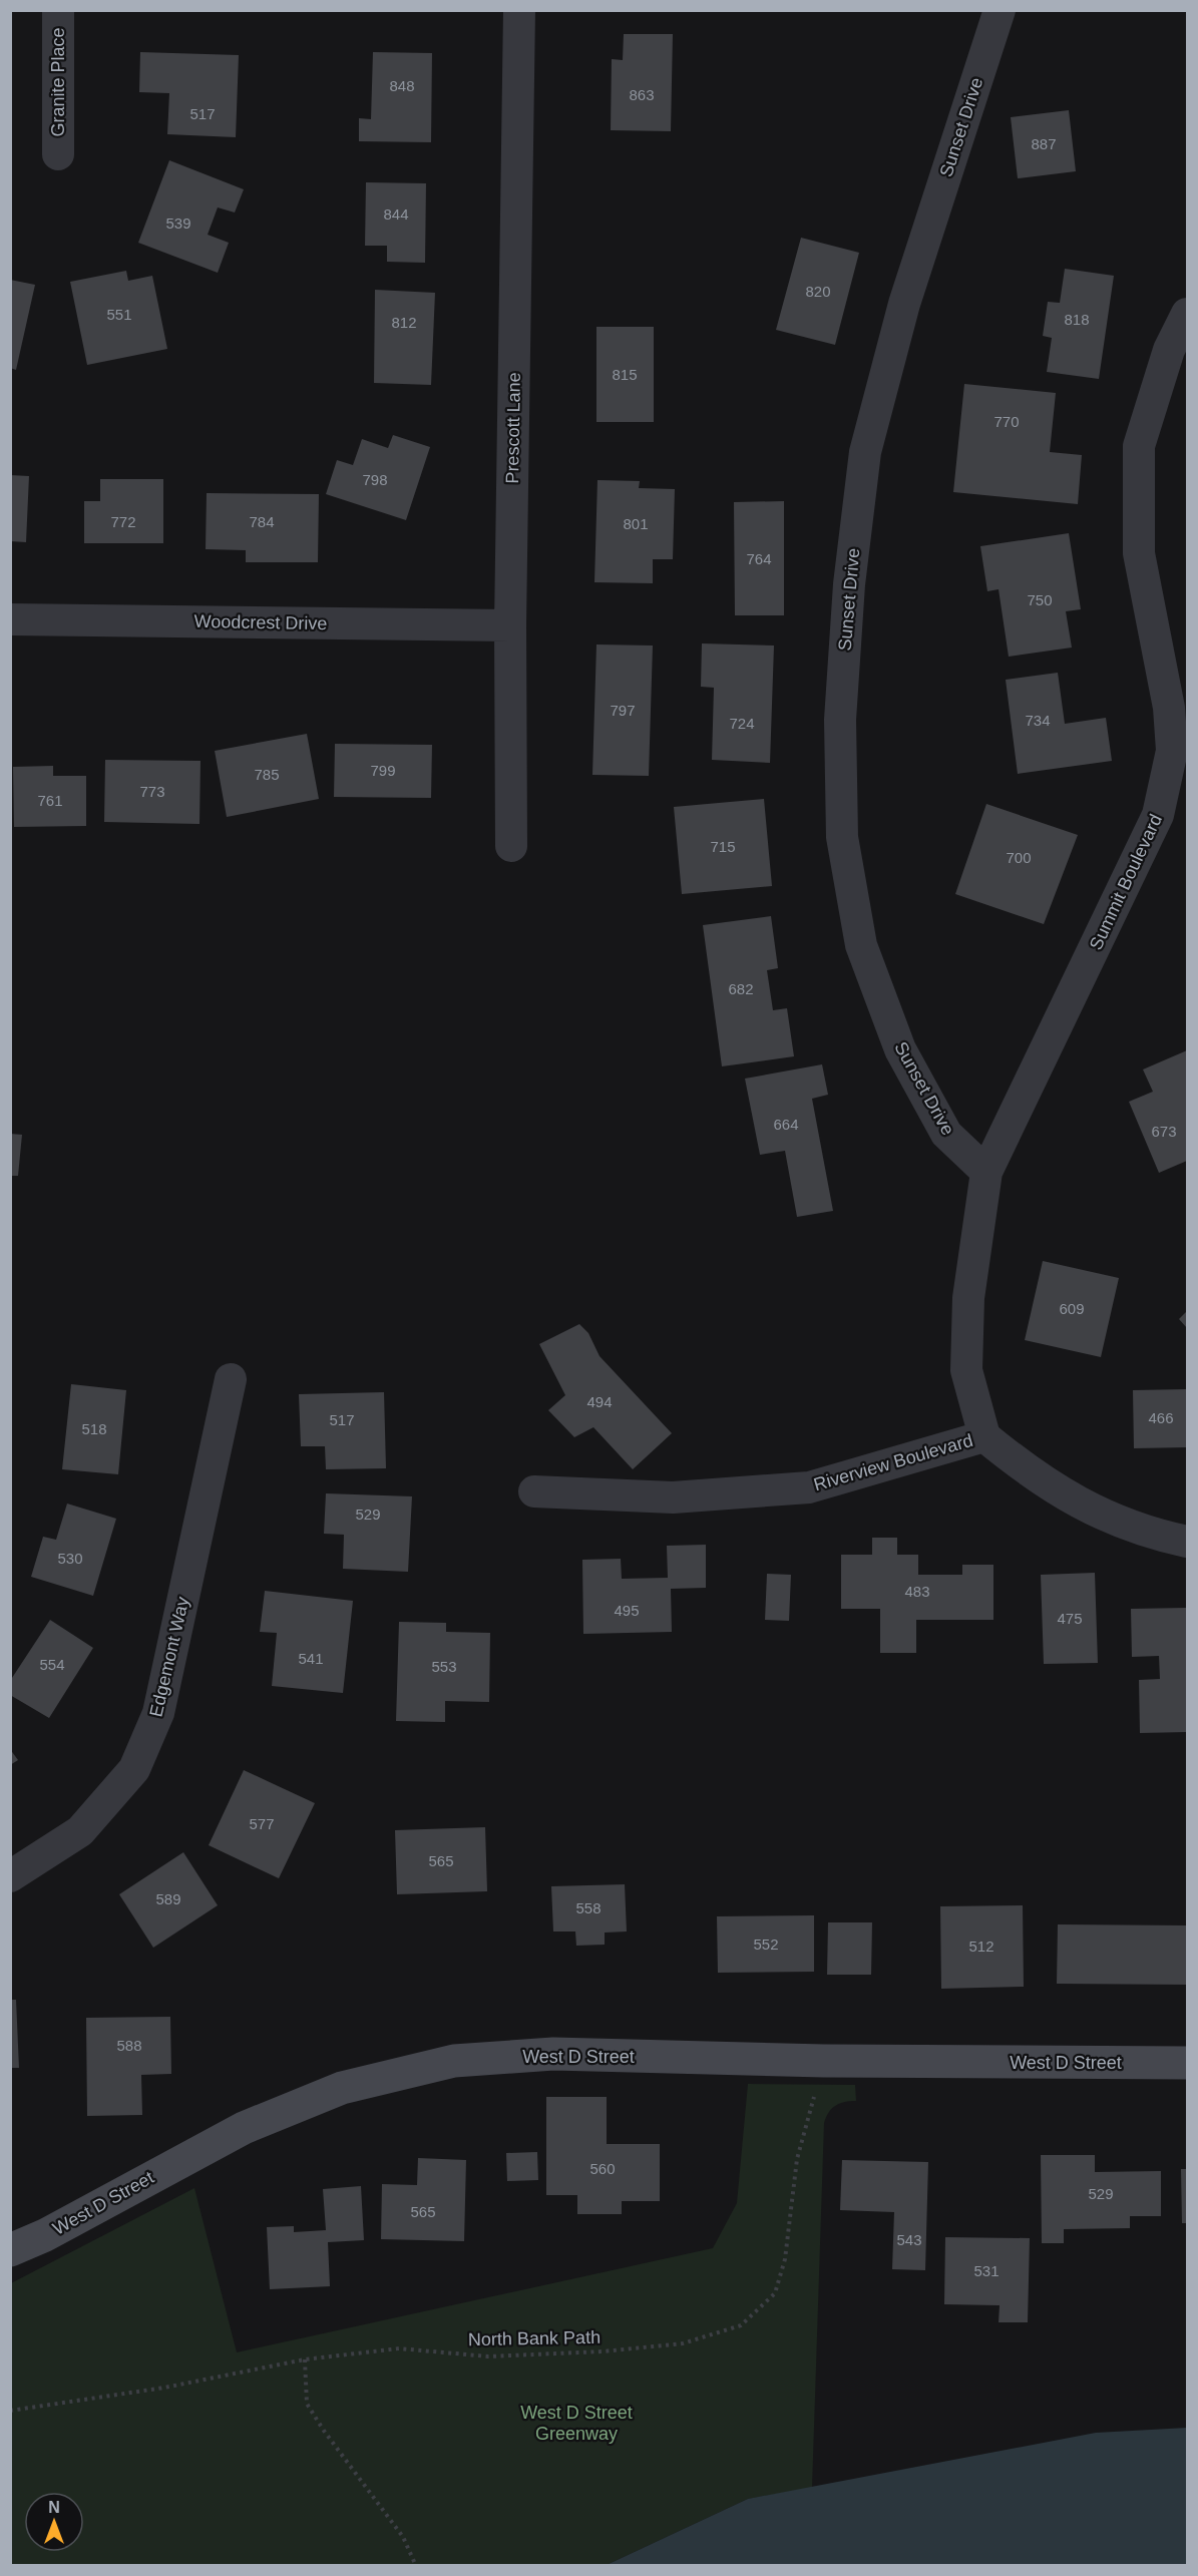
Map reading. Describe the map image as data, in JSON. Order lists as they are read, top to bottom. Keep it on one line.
{"streets":{"street":["Granite Place","Sunset Drive","Prescott Lane","Woodcrest Drive","Summit Boulevard","Riverview Boulevard","Edgemont Way","West D Street"],"path":["North Bank Path"]},"crossings":[["Sunset Drive","Summit Boulevard"],["Prescott Lane","Woodcrest Drive"],["Summit Boulevard","Riverview Boulevard"],["West D Street","North Bank Path"]],"parks":["West D Street Greenway"],"house_numbers":["848","863","517","887","844","539","820","551","818","812","815","770","798","772","784","801","764","750","797","734","724","799","785","773","761","715","700","682","664","673","609","494","466","517","518","529","530","483","495","475","541","554","553","577","565","589","558","552","512","588","560","529","565","543","531"],"north":"top"}
